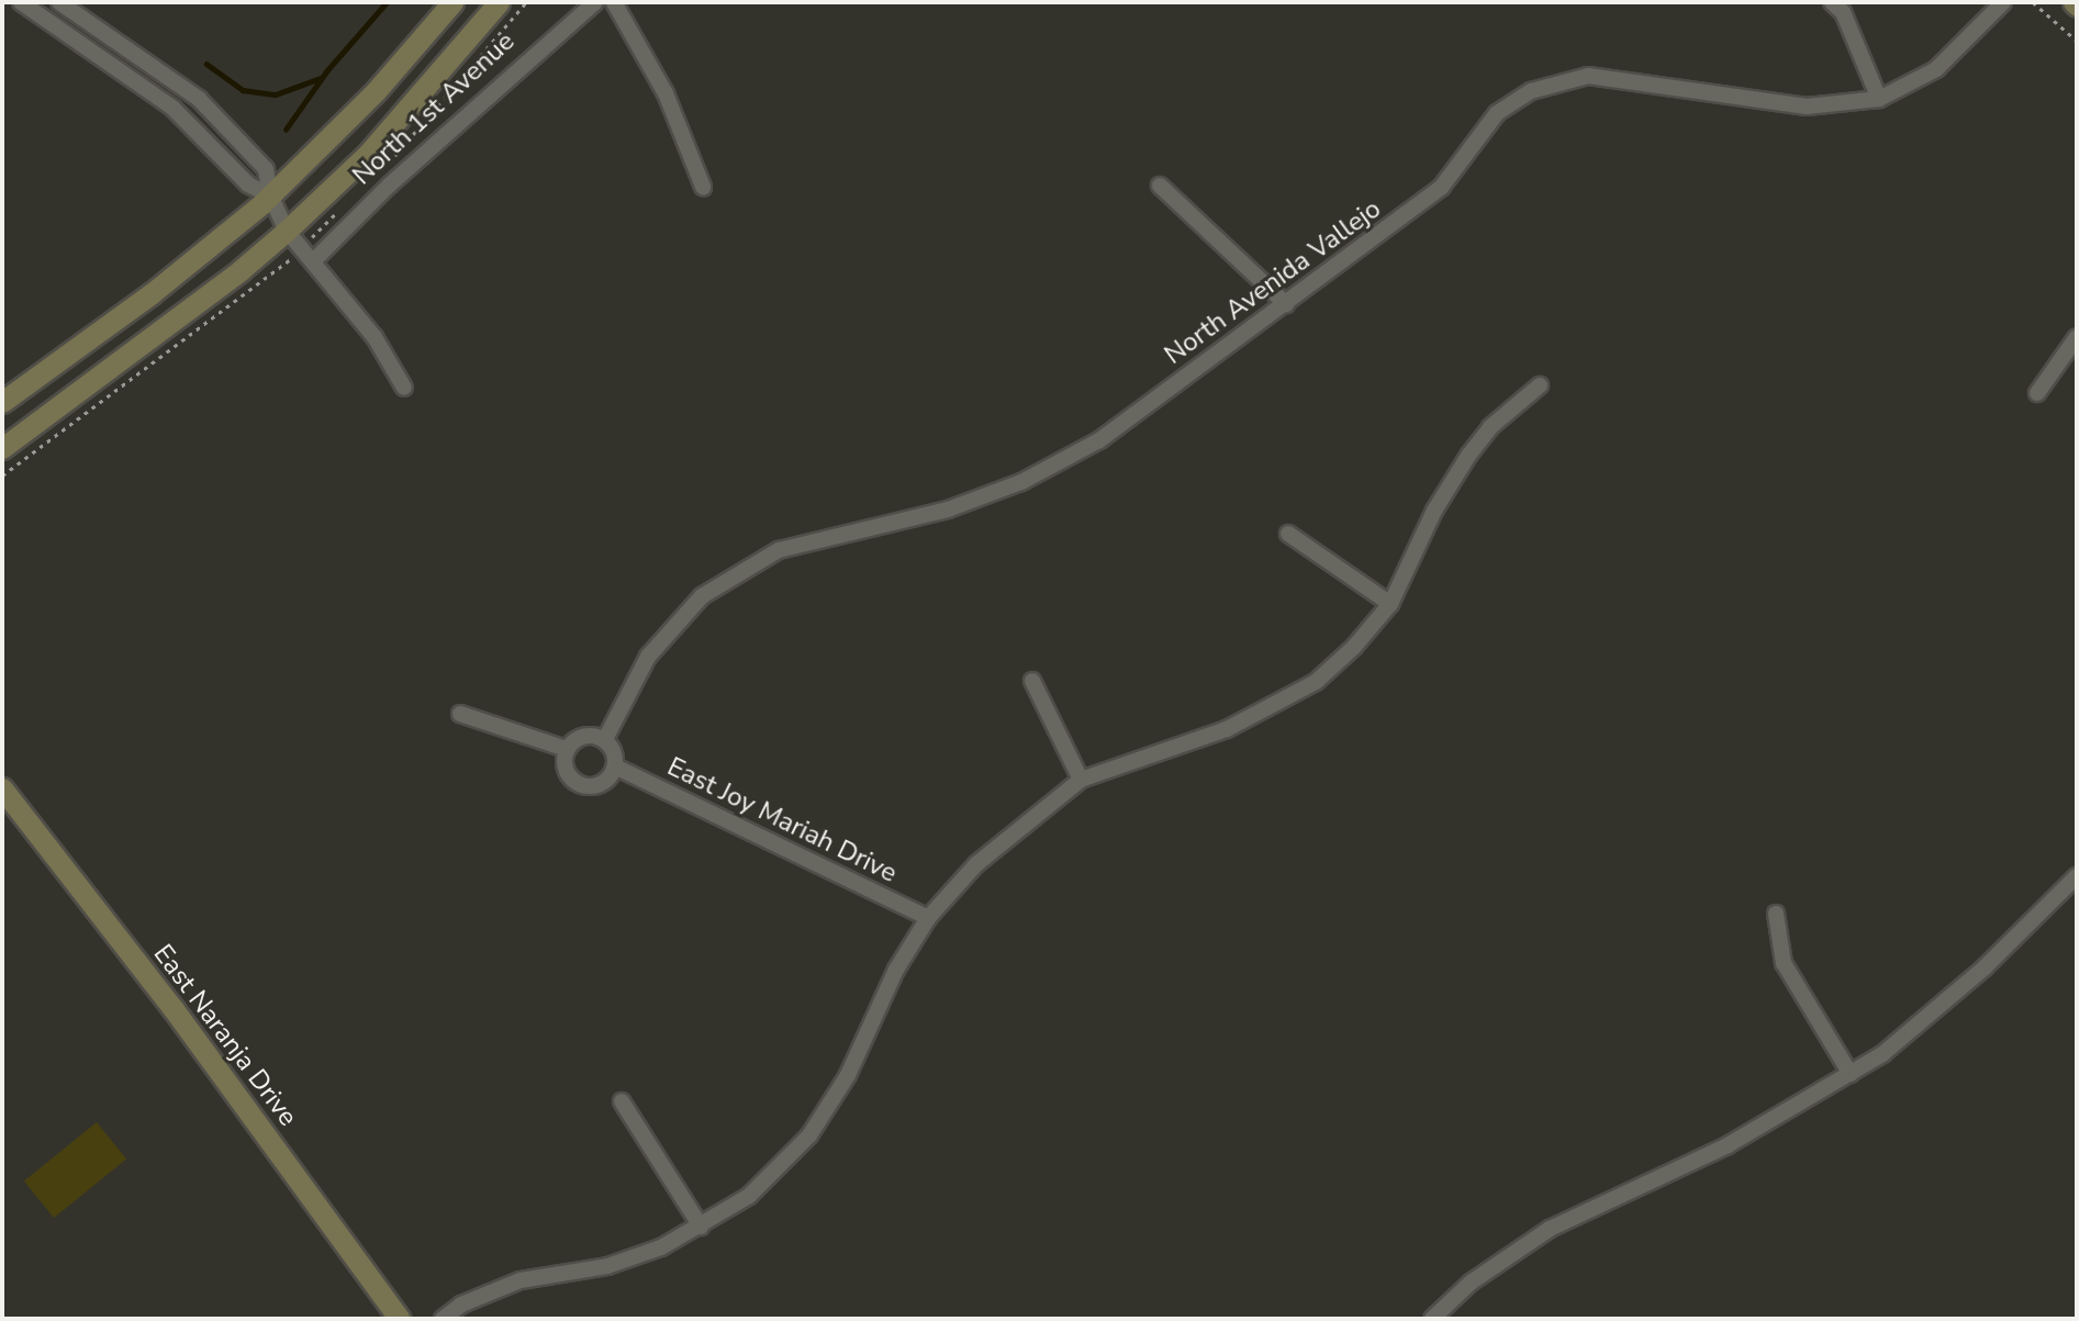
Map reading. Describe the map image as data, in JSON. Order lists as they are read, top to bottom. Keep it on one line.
{"streets":{"main road":["North 1st Avenue","East Naranja Drive"],"street":["North Avenida Vallejo","East Joy Mariah Drive"]},"crossings":[["North Avenida Vallejo","East Joy Mariah Drive"]]}
